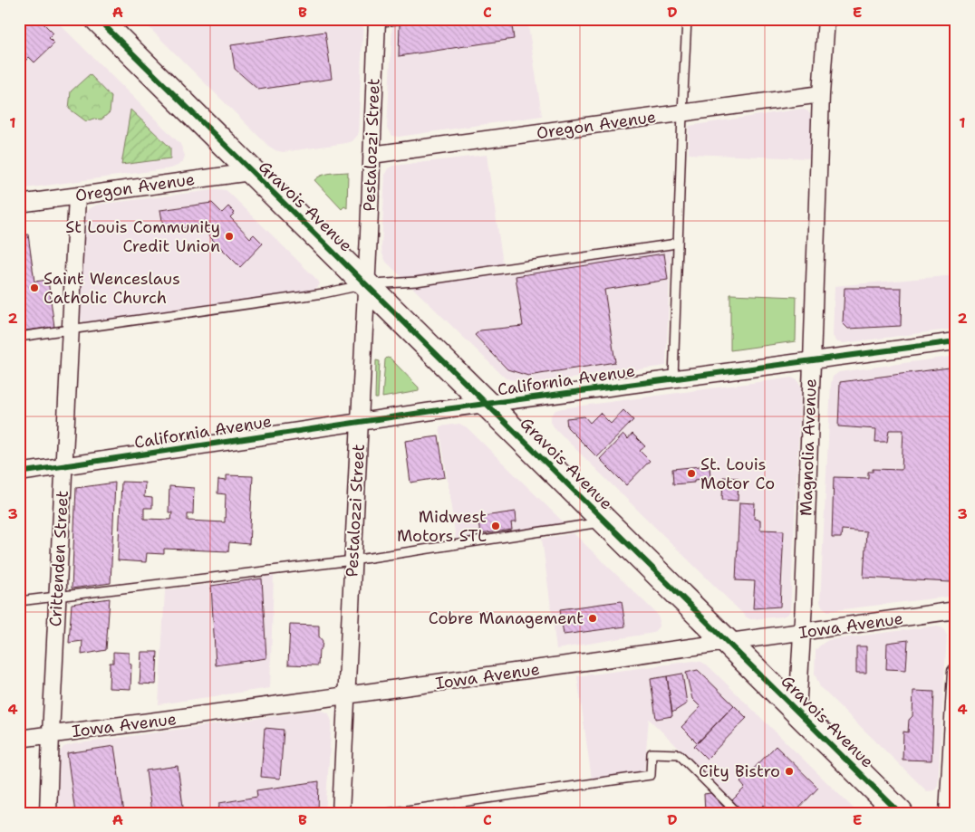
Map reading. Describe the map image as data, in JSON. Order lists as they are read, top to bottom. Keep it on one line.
{"streets":{"main road":["Gravois Avenue"],"street":["Oregon Avenue","Pestalozzi Street","California Avenue","Magnolia Avenue","Crittenden Street","Iowa Avenue"]},"crossings":[["Oregon Avenue","Pestalozzi Street"],["Oregon Avenue","Gravois Avenue"],["Oregon Avenue","Magnolia Avenue"],["Oregon Avenue","Crittenden Street"],["Pestalozzi Street","Gravois Avenue"],["Pestalozzi Street","California Avenue"],["Pestalozzi Street","Iowa Avenue"],["Gravois Avenue","California Avenue"],["Gravois Avenue","Magnolia Avenue"],["Gravois Avenue","Iowa Avenue"],["California Avenue","Magnolia Avenue"],["California Avenue","Crittenden Street"],["Magnolia Avenue","Iowa Avenue"],["Crittenden Street","Iowa Avenue"]],"places":["St Louis Community Credit Union","Saint Wenceslaus Catholic Church","St. Louis Motor Co","Midwest Motors STL","Cobre Management","City Bistro"],"grid":{"columns":["A","B","C","D","E"],"rows":["1","2","3","4"]}}
